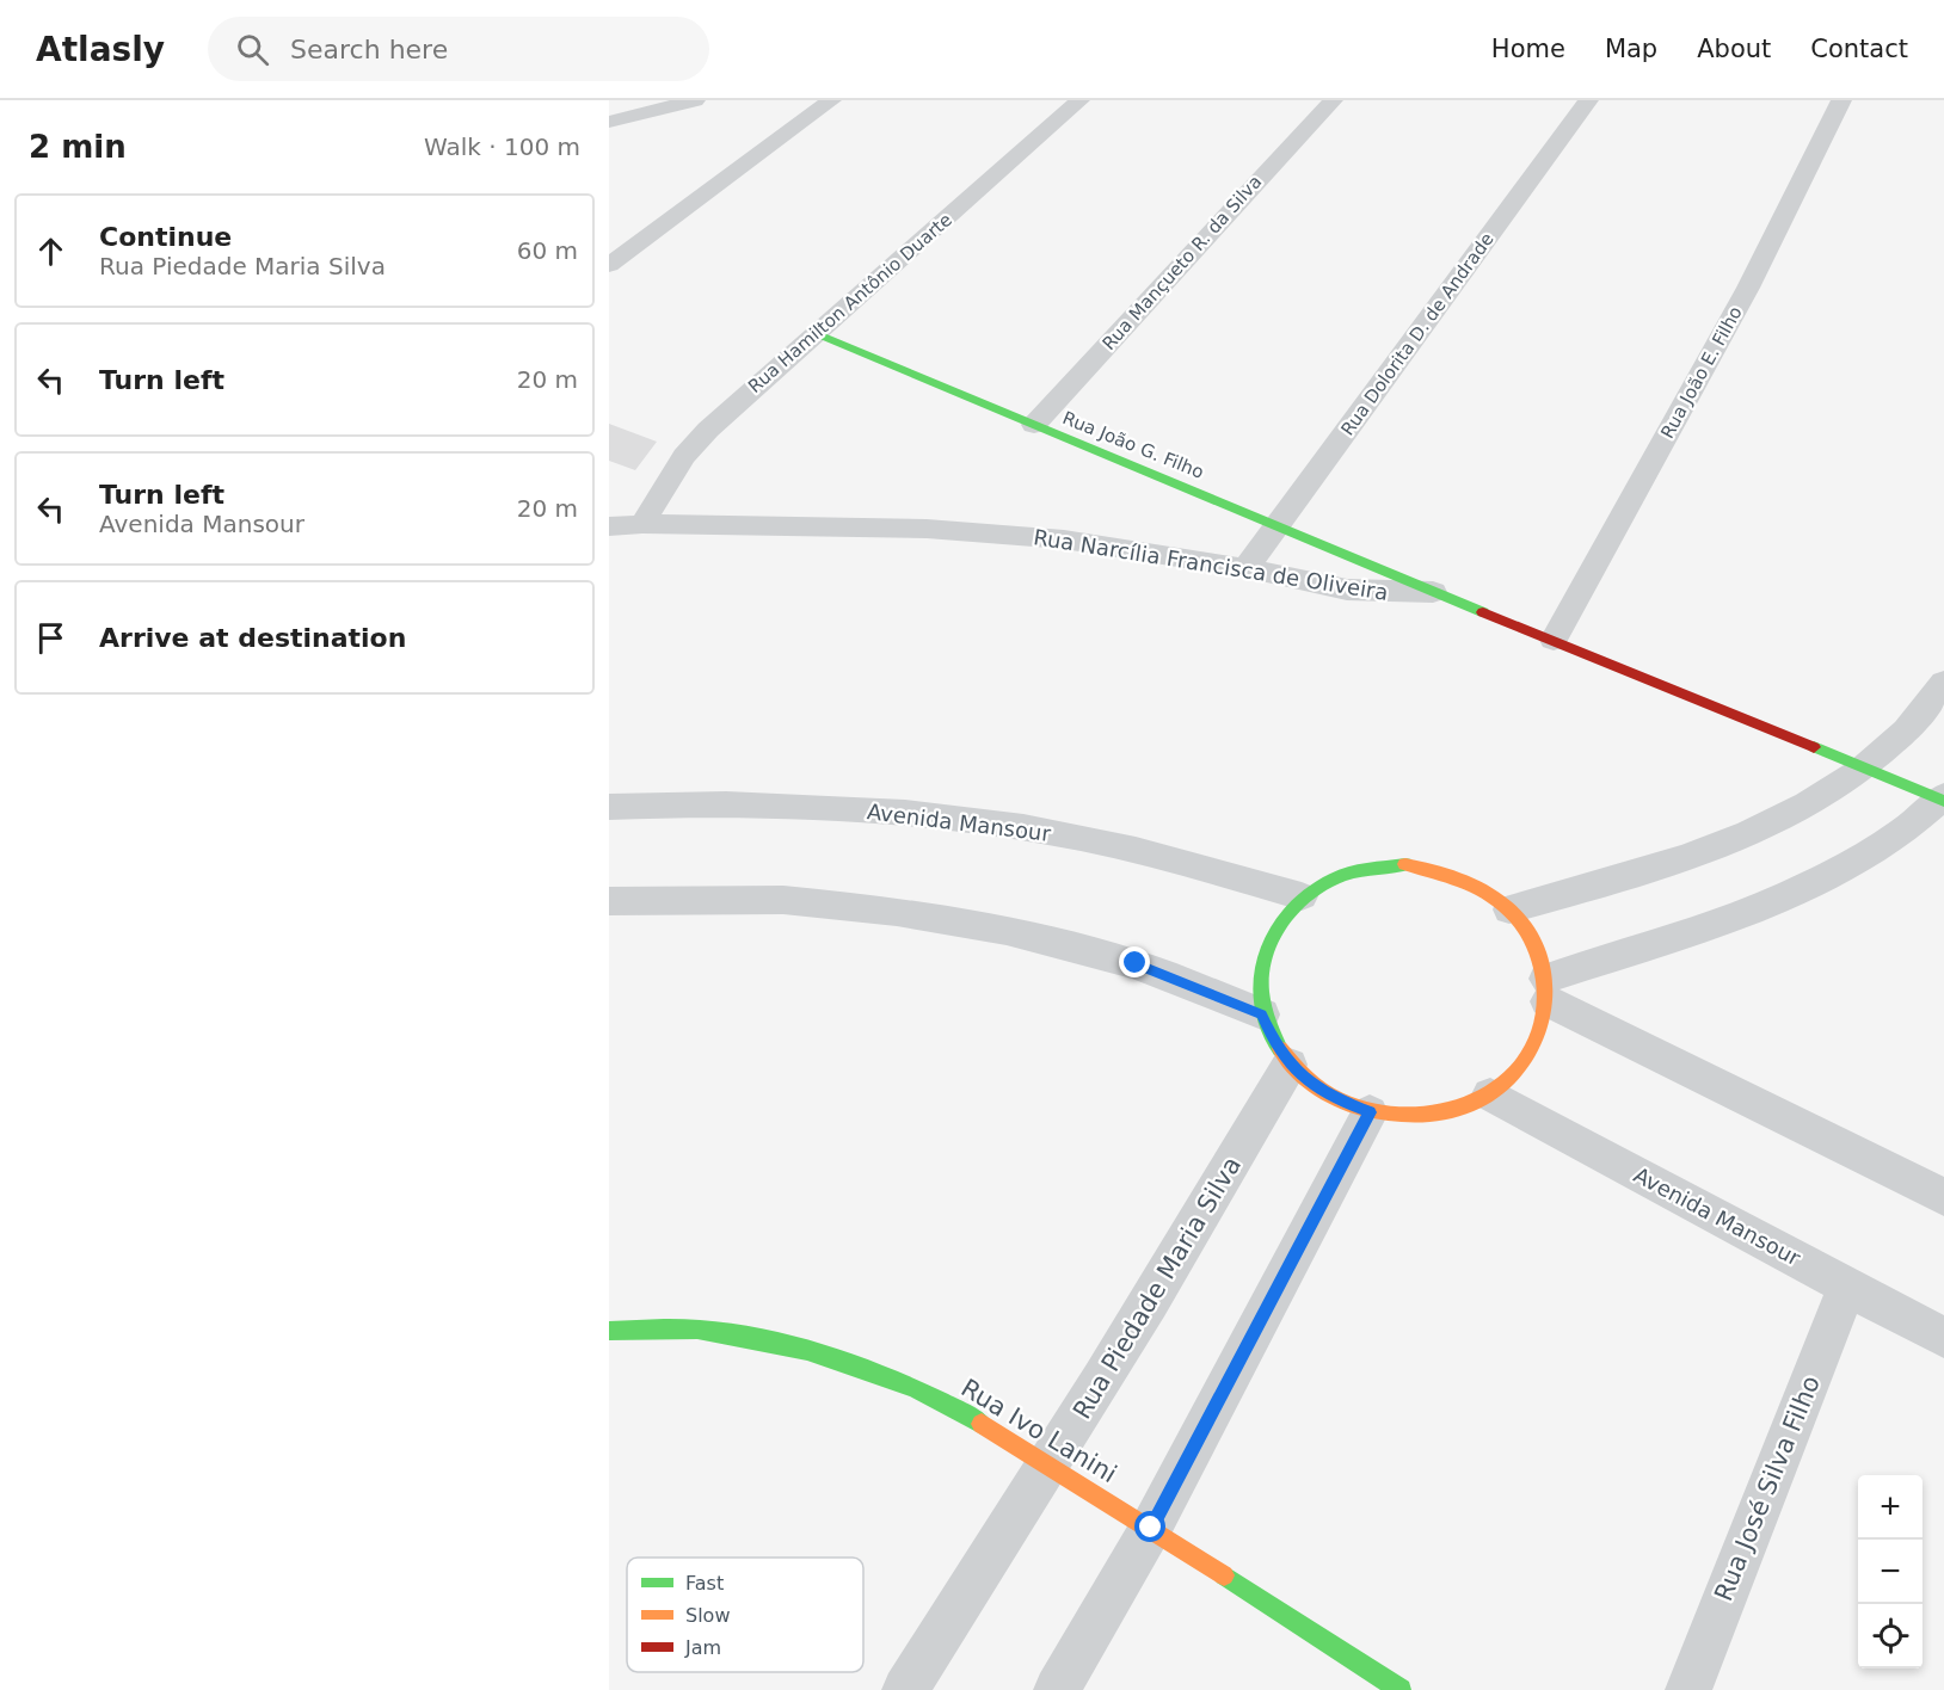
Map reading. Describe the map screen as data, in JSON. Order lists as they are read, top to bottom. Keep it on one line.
{"streets":{"street":["Rua Mançueto R. da Silva","Rua Hamilton Antônio Duarte","Rua Dolorita D. de Andrade","Rua João E. Filho","Rua João G. Filho","Rua Narcília Francisca de Oliveira","Avenida Mansour","Rua Piedade Maria Silva","Rua Ivo Lanini","Rua José Silva Filho"]},"crossings":[["Rua Mançueto R. da Silva","Rua João G. Filho"],["Rua Hamilton Antônio Duarte","Rua João G. Filho"],["Rua Hamilton Antônio Duarte","Rua Narcília Francisca de Oliveira"],["Rua Dolorita D. de Andrade","Rua João G. Filho"],["Rua Dolorita D. de Andrade","Rua Narcília Francisca de Oliveira"],["Rua João E. Filho","Rua Narcília Francisca de Oliveira"],["Rua João G. Filho","Rua Narcília Francisca de Oliveira"],["Avenida Mansour","Rua José Silva Filho"],["Rua Piedade Maria Silva","Rua Ivo Lanini"]],"legend":["Fast","Slow","Jam"],"page":{"header":"Atlasly","search":"Search here","nav":["Home","Map","About","Contact"],"heading":["2 min","Walk · 100 m"],"list":[["Continue","Rua Piedade Maria Silva","60 m"],["Turn left","20 m"],["Turn left","Avenida Mansour","20 m"],"Arrive at destination"],"map_buttons":["+","−"]}}
